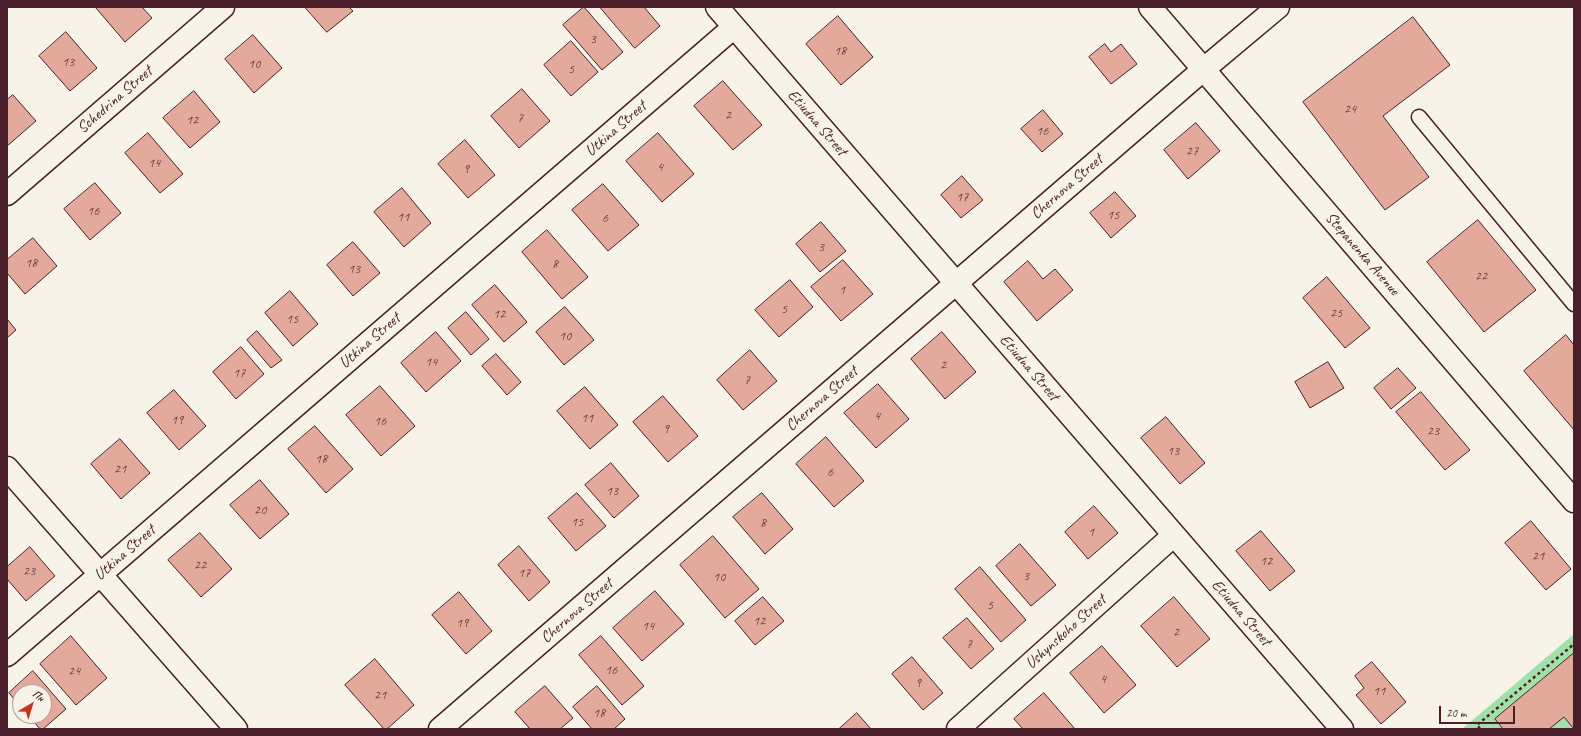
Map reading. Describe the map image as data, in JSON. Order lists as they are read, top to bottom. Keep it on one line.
{"streets":{"street":["Schedrina Street","Etiudna Street","Utkina Street","Chernova Street","Stepanenka Avenue","Ushynskoho Street"]},"crossings":[["Etiudna Street","Utkina Street"],["Etiudna Street","Chernova Street"],["Etiudna Street","Ushynskoho Street"],["Chernova Street","Stepanenka Avenue"]],"house_numbers":["3","18","13","10","5","24","2","7","12","16","27","14","4","9","17","16","15","11","6","3","18","8","13","22","1","5","25","12","15","10","14","2","17","7","4","11","19","16","9","23","13","18","21","6","13","20","15","8","1","21","12","22","23","17","3","10","5","12","19","14","2","7","16","24","4","9","11","21","18"],"scale_bar":"20 m","north":"top right"}
